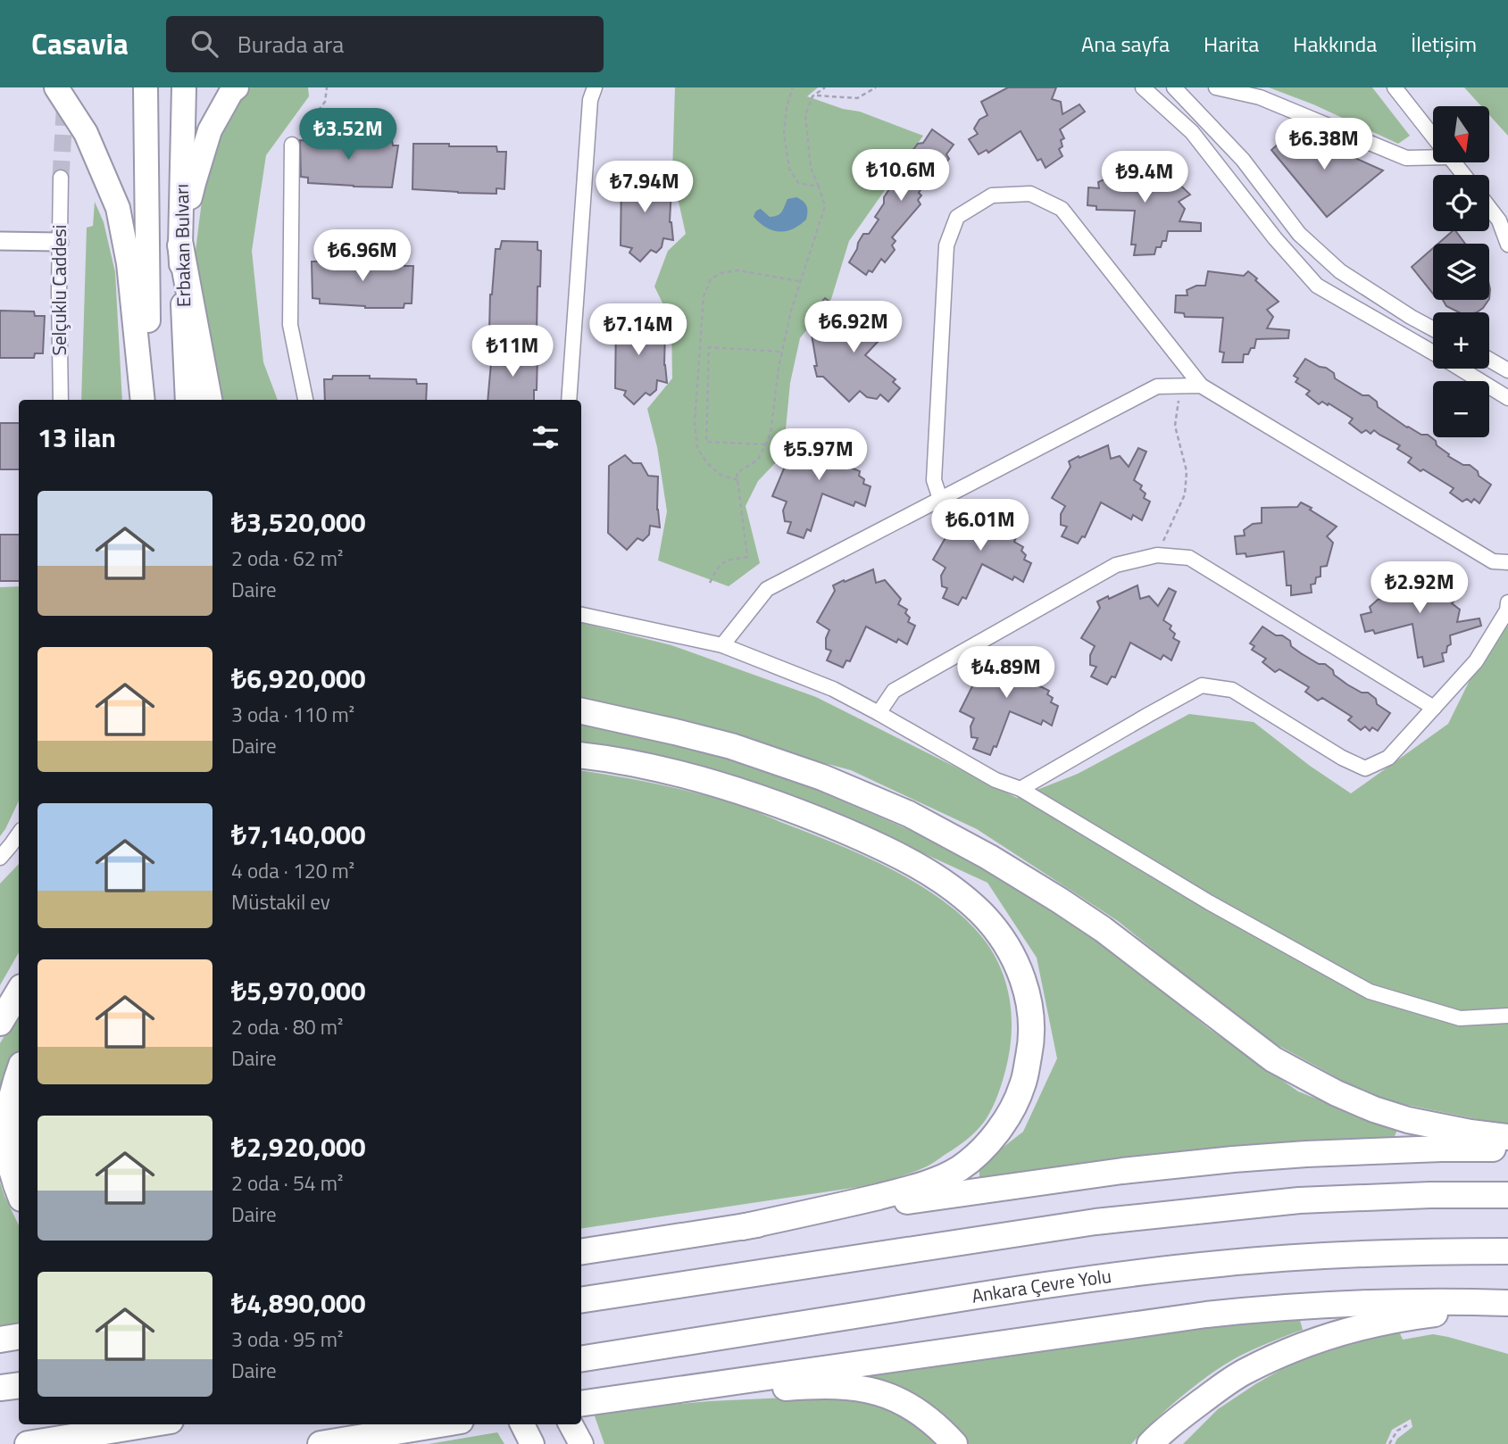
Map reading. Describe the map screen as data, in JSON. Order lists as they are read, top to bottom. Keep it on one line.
{"streets":{"highway":["Erbakan Bulvarı","Ankara Çevre Yolu"],"street":["Selçuklu Caddesi"]},"north":"bottom","page":{"header":"Casavia","search":"Burada ara","nav":["Ana sayfa","Harita","Hakkında","İletişim"],"map_buttons":["+","−"],"price":["₺3.52M","₺6.38M","₺10.6M","₺9.4M","₺7.94M","₺6.96M","₺6.92M","₺7.14M","₺11M","₺5.97M","₺6.01M","₺2.92M","₺4.89M"],"heading":"13 ilan","list":[{"name":"₺3,520,000","note":"2 oda · 62 m² · Daire"},{"name":"₺6,920,000","note":"3 oda · 110 m² · Daire"},{"name":"₺7,140,000","note":"4 oda · 120 m² · Müstakil ev"},{"name":"₺5,970,000","note":"2 oda · 80 m² · Daire"},{"name":"₺2,920,000","note":"2 oda · 54 m² · Daire"},{"name":"₺4,890,000","note":"3 oda · 95 m² · Daire"}]}}
